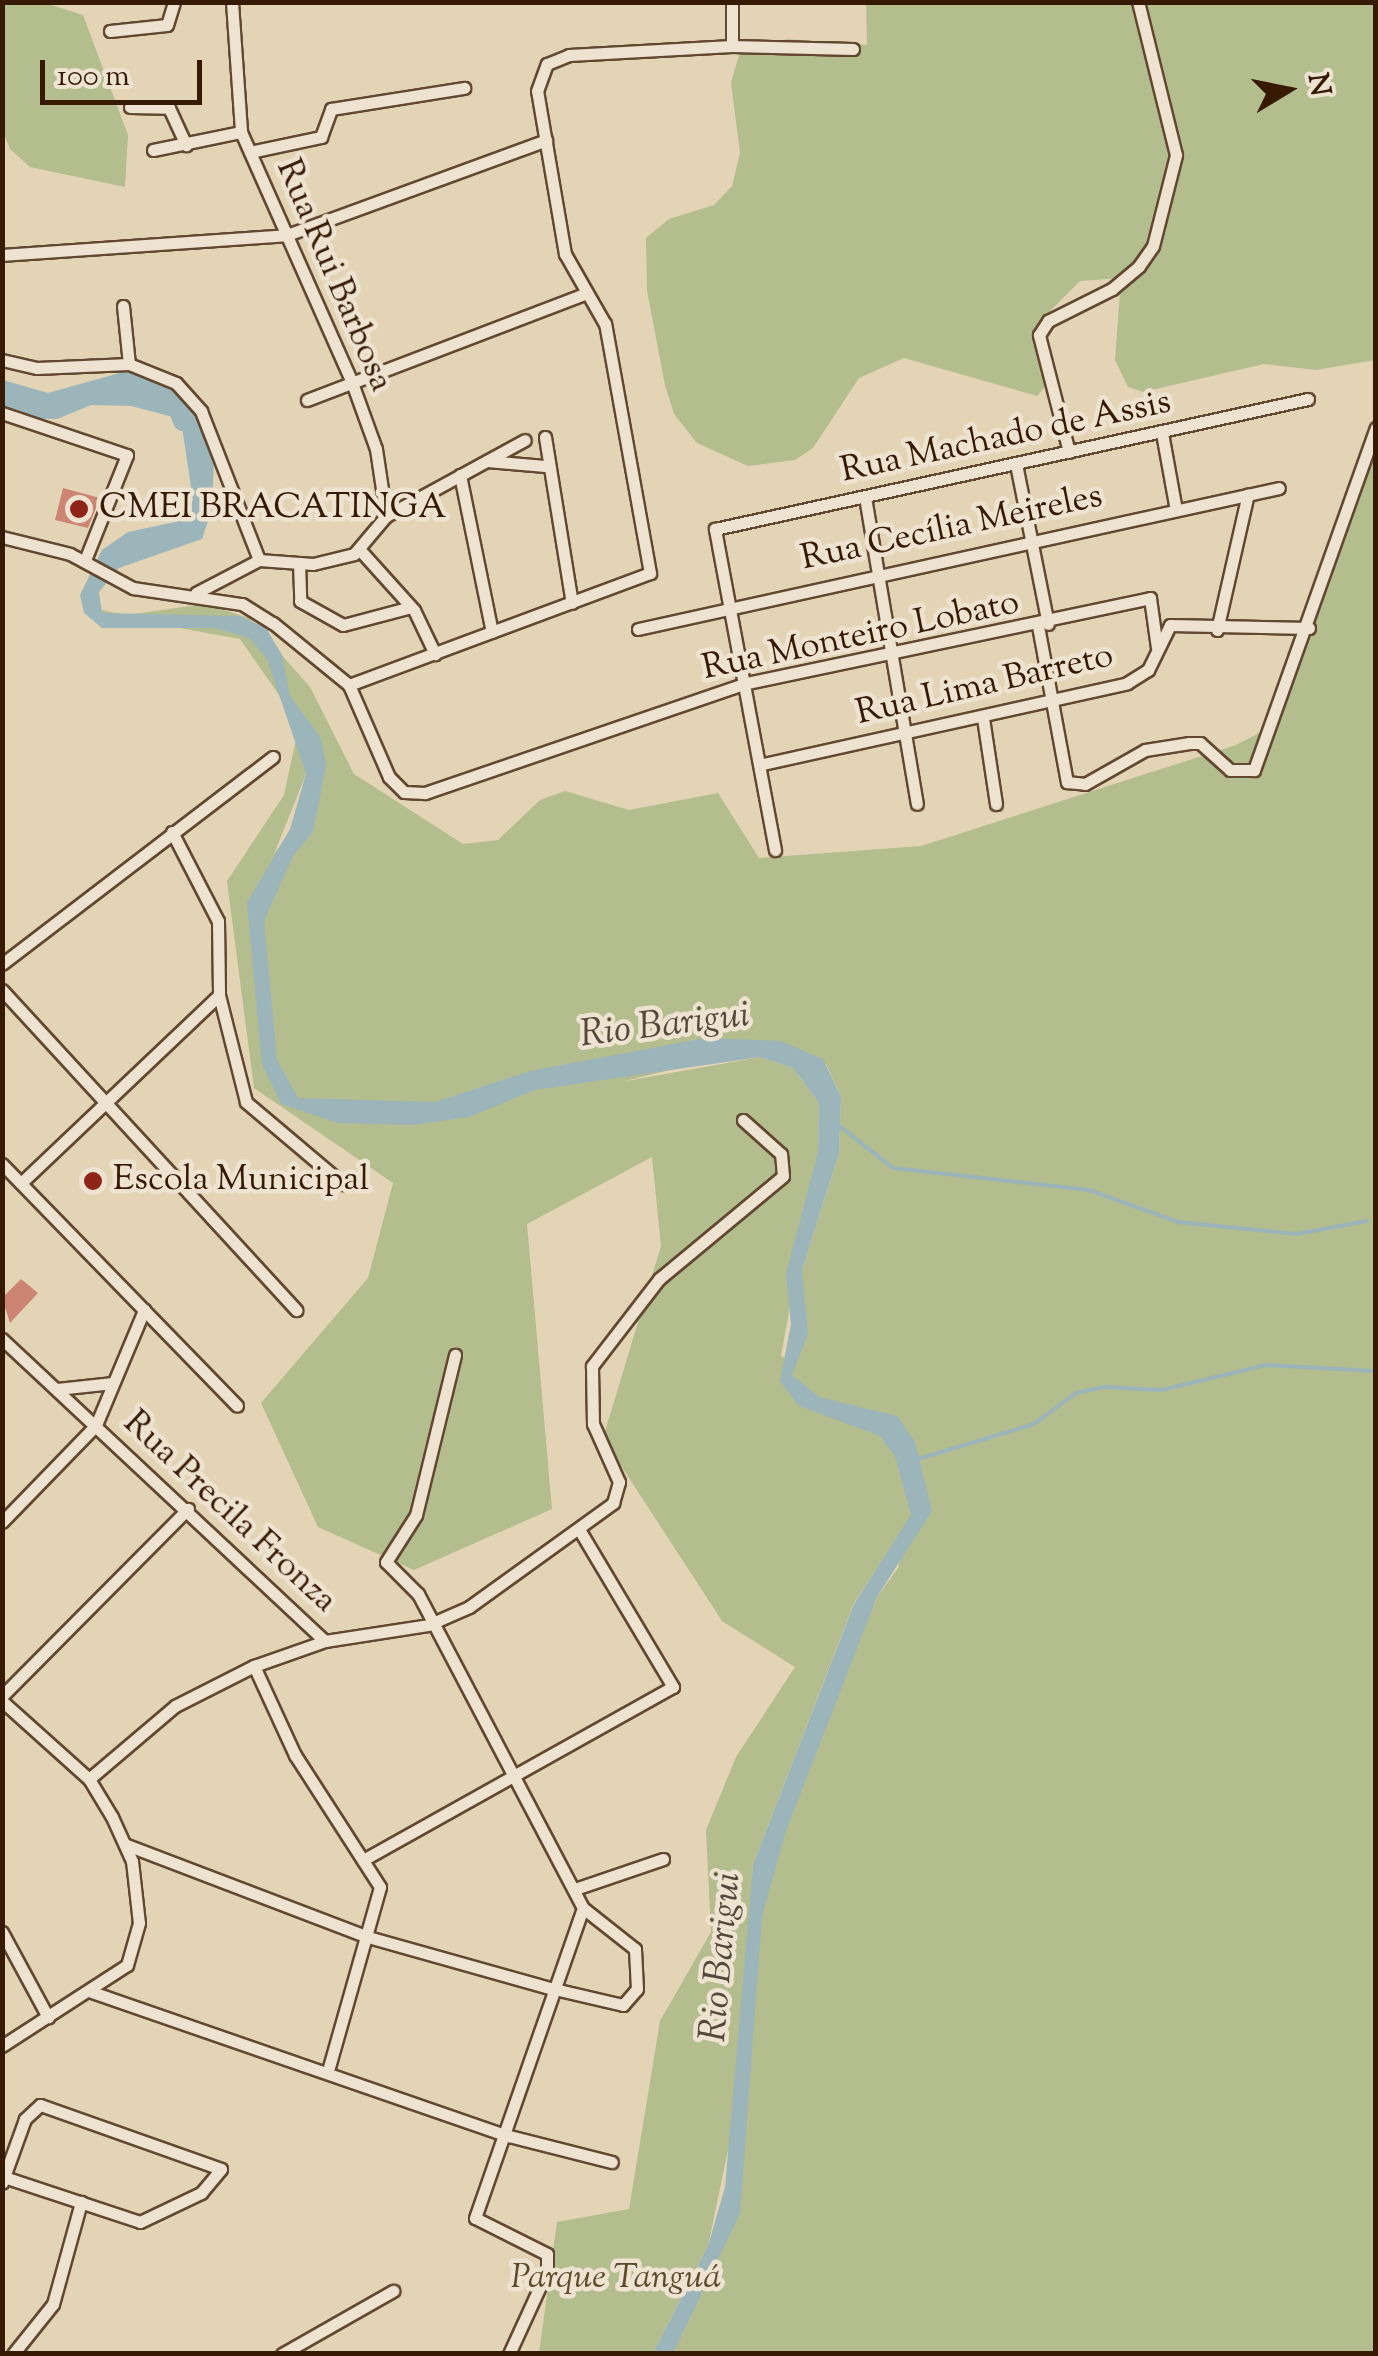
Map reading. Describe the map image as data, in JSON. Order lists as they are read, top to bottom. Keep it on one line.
{"streets":{"street":["Rua Rui Barbosa","Rua Machado de Assis","Rua Cecília Meireles","Rua Monteiro Lobato","Rua Lima Barreto","Rua Precila Fronza"]},"crossings":[["Rua Machado de Assis","Rua Cecília Meireles"],["Rua Monteiro Lobato","Rua Lima Barreto"]],"water":["Rio Barigui"],"parks":["Parque Tanguá"],"places":["CMEI BRACATINGA","Escola Municipal"],"scale_bar":"100 m","north":"right"}
